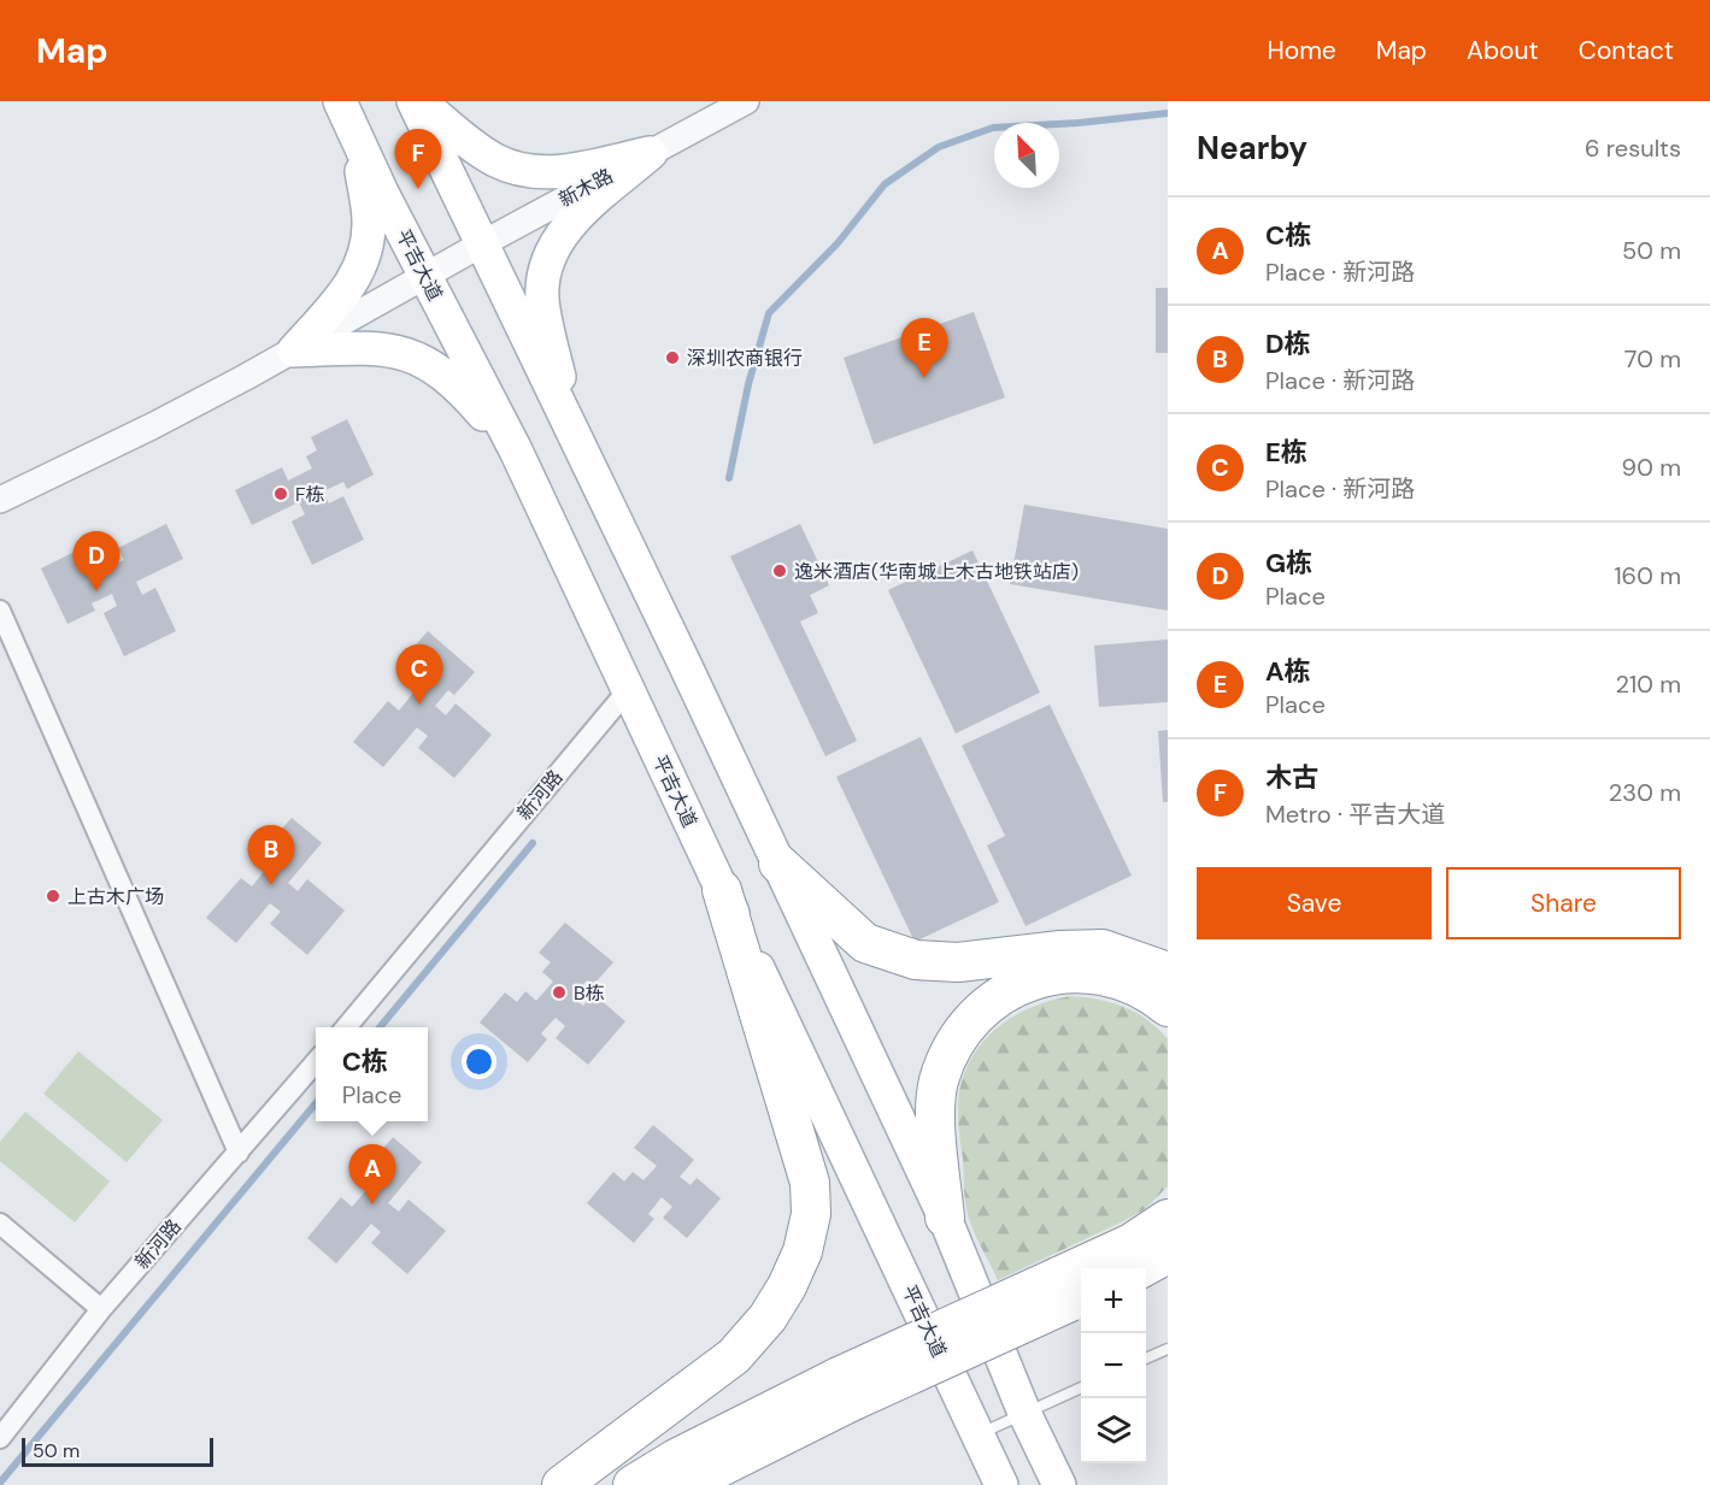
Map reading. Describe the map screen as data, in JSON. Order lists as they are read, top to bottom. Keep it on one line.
{"streets":{"main road":["平吉大道"],"street":["新木路","新河路"]},"crossings":[["新木路","平吉大道"],["平吉大道","新河路"]],"places":["深圳农商银行","F栋","逸米酒店(华南城上木古地铁站店)","上古木广场","B栋"],"scale_bar":"50 m","north":"top left","page":{"header":"Map","nav":["Home","Map","About","Contact"],"heading":["Nearby","6 results"],"pins":["F","E","D","C","B","A"],"list":[{"mark":"A","name":"C栋","note":"Place · 新河路","value":"50 m"},{"mark":"B","name":"D栋","note":"Place · 新河路","value":"70 m"},{"mark":"C","name":"E栋","note":"Place · 新河路","value":"90 m"},{"mark":"D","name":"G栋","note":"Place","value":"160 m"},{"mark":"E","name":"A栋","note":"Place","value":"210 m"},{"mark":"F","name":"木古","note":"Metro · 平吉大道","value":"230 m"}],"buttons":["Save","Share"],"popup":["C栋","Place"],"map_buttons":["+","−"],"scale":"50 m"}}
